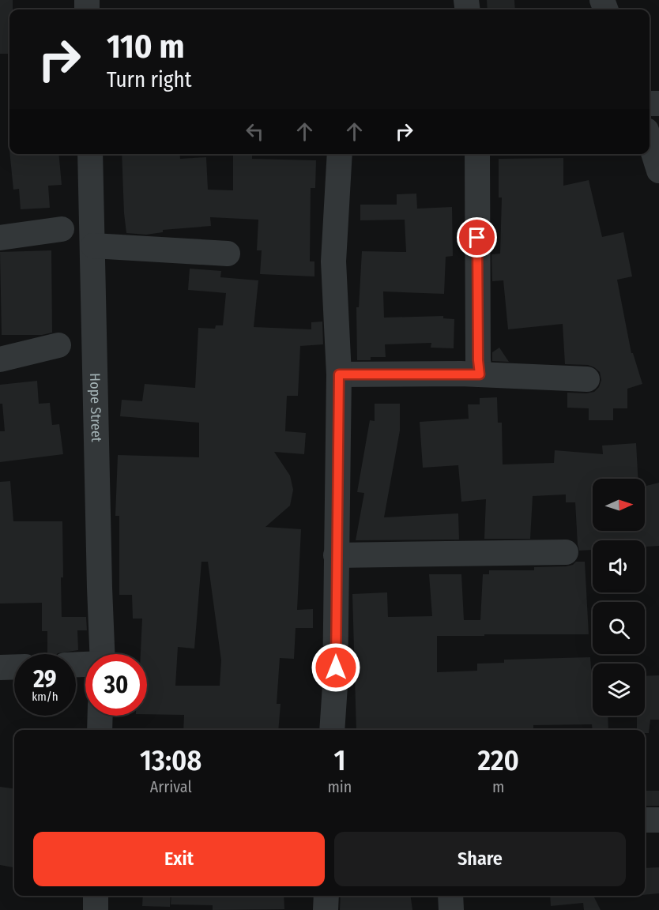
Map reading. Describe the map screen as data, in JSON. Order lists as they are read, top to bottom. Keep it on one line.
{"streets":{"street":["Hope Street"]},"north":"right","page":{"turn":["110 m","Turn right"],"speed":"29 km/h","limit":"30","eta":["13:08","Arrival","1","min","220","m"],"buttons":["Exit","Share"]}}
